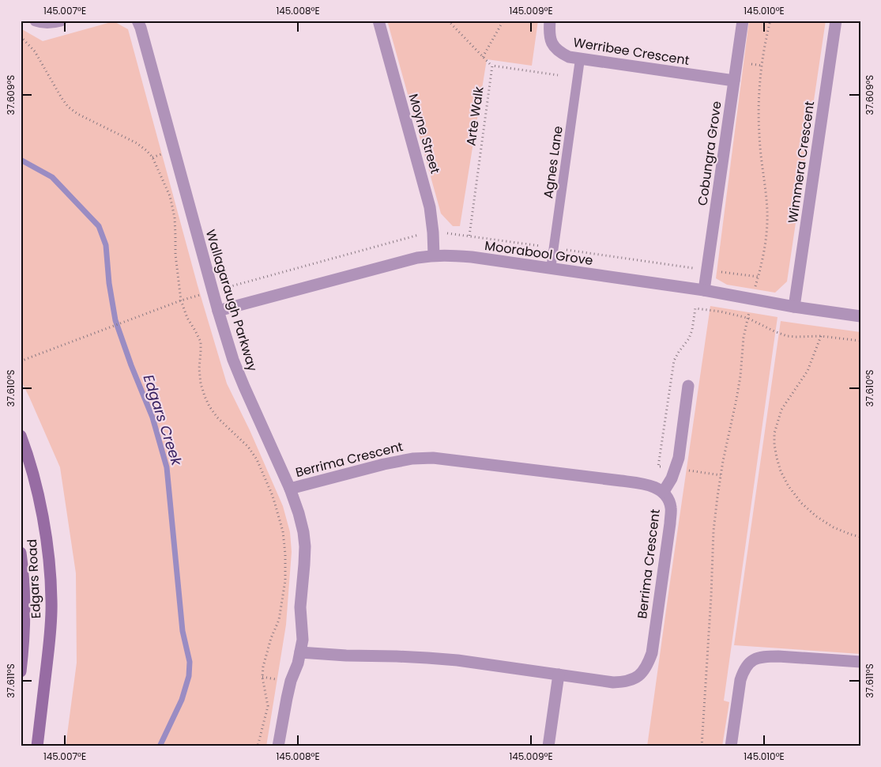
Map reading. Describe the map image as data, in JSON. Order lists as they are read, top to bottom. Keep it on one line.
{"streets":{"main road":["Edgars Road"],"street":["Werribee Crescent","Moyne Street","Cobungra Grove","Wimmera Crescent","Moorabool Grove","Wallagaraugh Parkway","Berrima Crescent"],"lane":["Agnes Lane"],"path":["Arte Walk"]},"crossings":[["Werribee Crescent","Cobungra Grove"],["Werribee Crescent","Agnes Lane"],["Moyne Street","Moorabool Grove"],["Cobungra Grove","Moorabool Grove"],["Agnes Lane","Moorabool Grove"],["Wimmera Crescent","Moorabool Grove"],["Moorabool Grove","Wallagaraugh Parkway"],["Wallagaraugh Parkway","Berrima Crescent"]],"water":["Edgars Creek"],"coordinates":["145.007°E","145.008°E","145.009°E","145.010°E","37.609°S","37.610°S","37.611°S"]}
